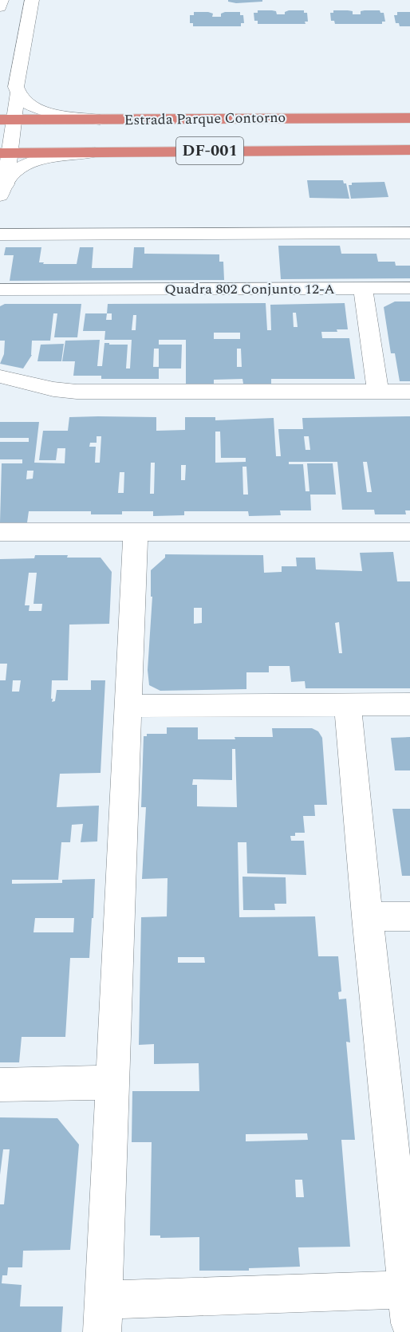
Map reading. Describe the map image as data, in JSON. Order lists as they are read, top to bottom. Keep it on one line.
{"streets":{"highway":["Estrada Parque Contorno","DF-001"],"street":["Quadra 802 Conjunto 12-A"]}}
